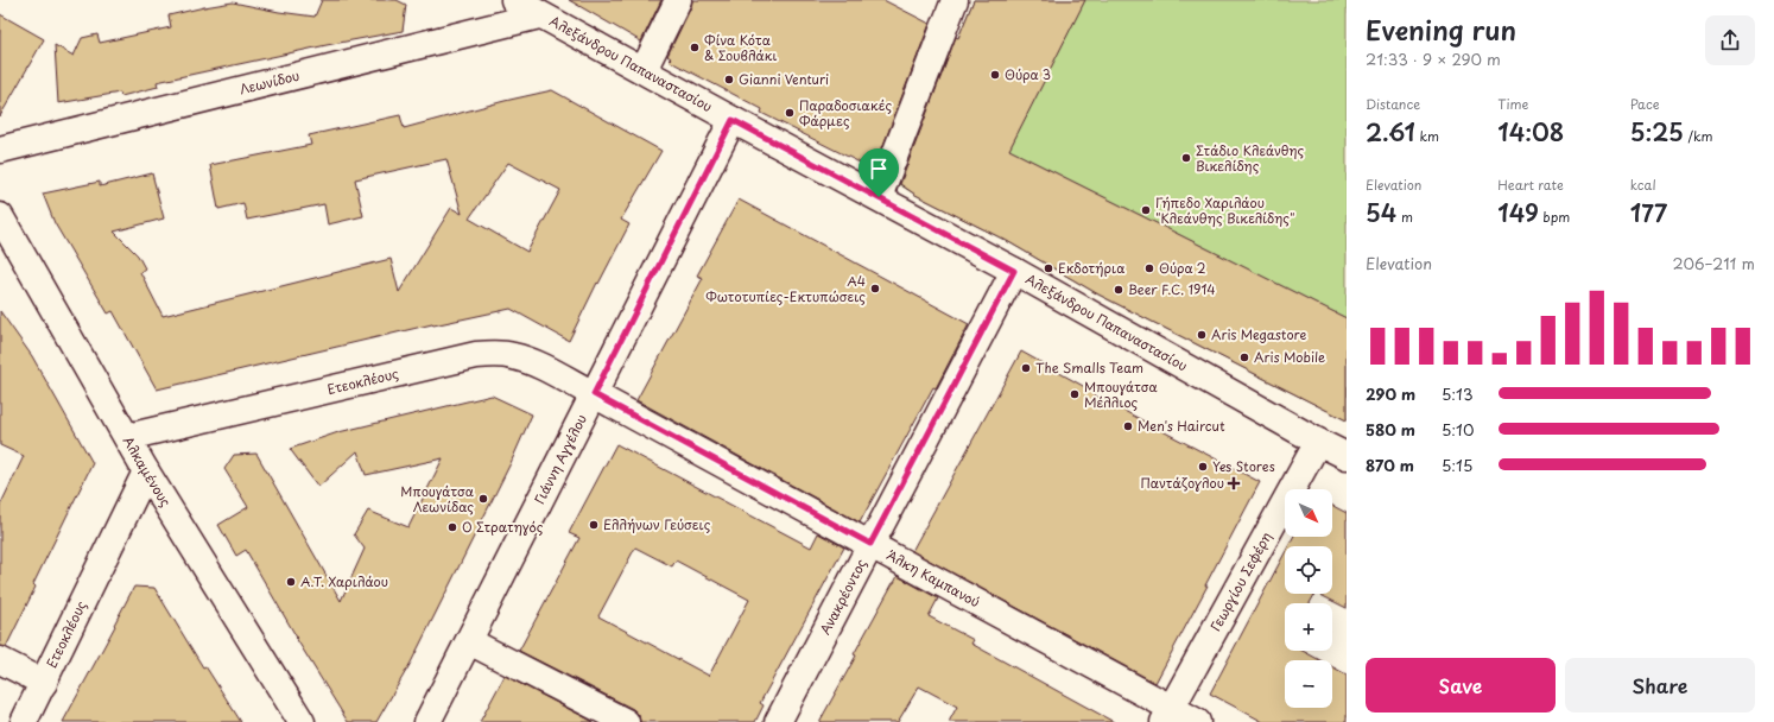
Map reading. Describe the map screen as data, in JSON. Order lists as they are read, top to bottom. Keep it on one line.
{"streets":{"street":["Αλεξάνδρου Παπαναστασίου","Λεωνίδου","Ετεοκλέους","Γιάννη Αγγέλου","Αλκαμένους","Άλκη Καμπανού","Γεωργίου Σεφέρη","Ανακρέοντος"]},"crossings":[["Αλεξάνδρου Παπαναστασίου","Λεωνίδου"],["Αλεξάνδρου Παπαναστασίου","Γιάννη Αγγέλου"],["Αλεξάνδρου Παπαναστασίου","Γεωργίου Σεφέρη"],["Αλεξάνδρου Παπαναστασίου","Ανακρέοντος"],["Ετεοκλέους","Γιάννη Αγγέλου"],["Ετεοκλέους","Αλκαμένους"],["Ετεοκλέους","Άλκη Καμπανού"],["Γιάννη Αγγέλου","Άλκη Καμπανού"],["Άλκη Καμπανού","Γεωργίου Σεφέρη"],["Άλκη Καμπανού","Ανακρέοντος"]],"places":{"other":["Φίνα Κότα & Σουβλάκι","Θύρα 3","Gianni Venturi","Παραδοσιακές Φάρμες","Στάδιο Κλεάνθης Βικελίδης","Γήπεδο Χαριλάου \"Κλεάνθης Βικελίδης\"","Εκδοτήρια","Θύρα 2","Α4 Φωτοτυπίες-Εκτυπώσεις","Beer F.C. 1914","Aris Megastore","Aris Mobile","The Smalls Team","Μπουγάτσα Μέλλιος","Men's Haircut","Yes Stores","Μπουγάτσα Λεωνίδας","Ελλήνων Γεύσεις","Ο Στρατηγός","Α.Τ. Χαριλάου"],"health":["Παντάζογλου"]},"north":"bottom right","page":{"heading":["Evening run","21:33 · 9 × 290 m"],"stats":[["Distance","2.61 km"],["Time","14:08"],["Pace","5:25 /km"],["Elevation","54 m"],["Heart rate","149 bpm"],["kcal","177"]],"chart":["Elevation","206–211 m"],"list":[{"name":"290 m","note":"5:13"},{"name":"580 m","note":"5:10"},{"name":"870 m","note":"5:15"}],"map_buttons":["+","−"],"buttons":["Save","Share"]}}
